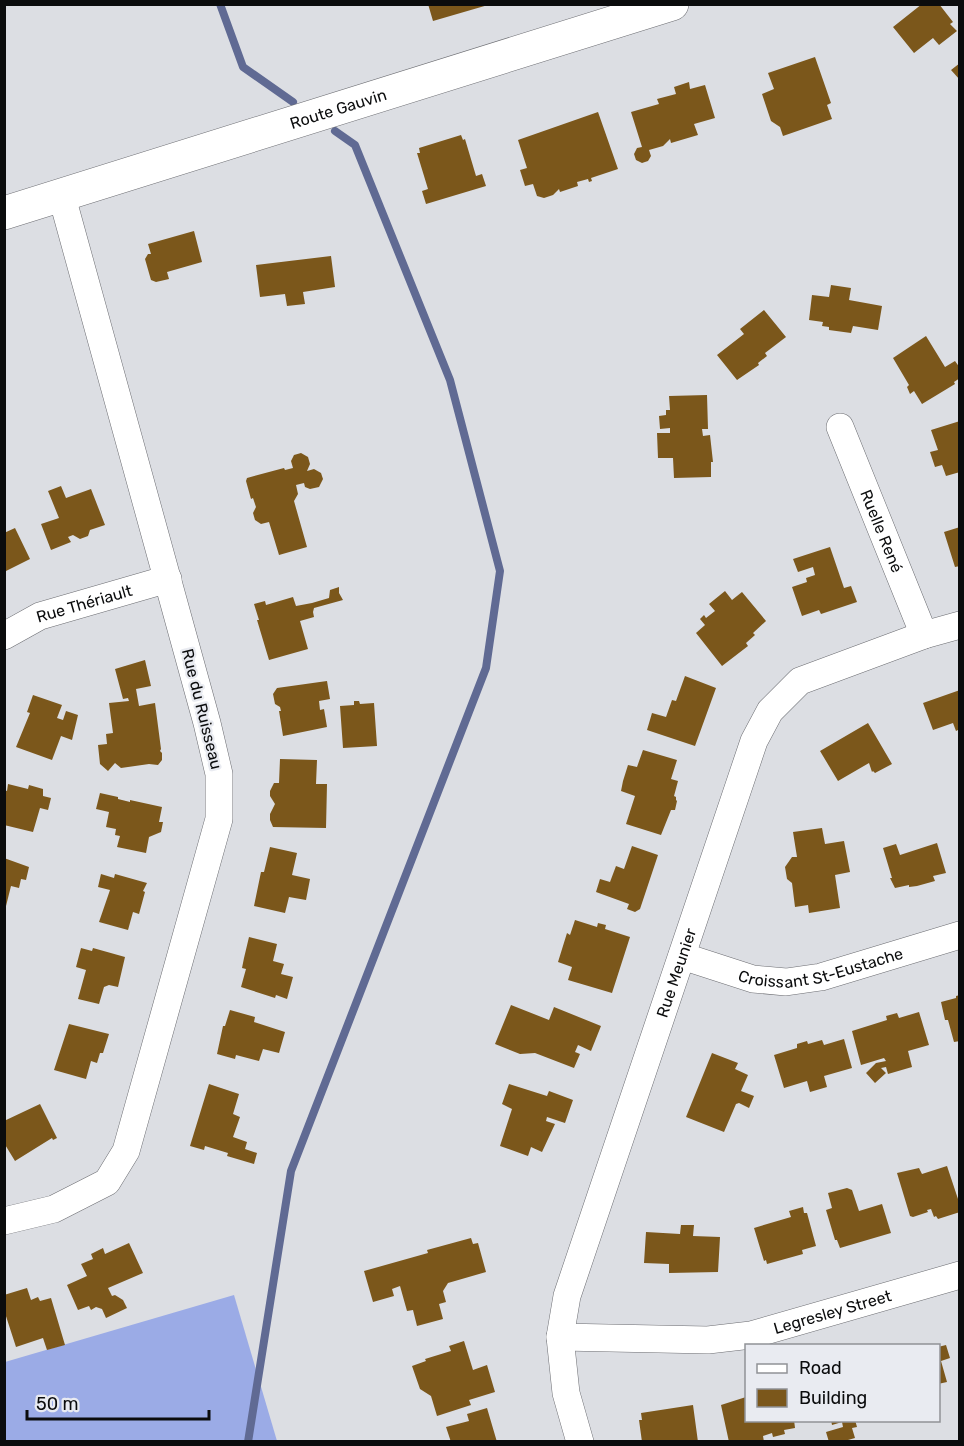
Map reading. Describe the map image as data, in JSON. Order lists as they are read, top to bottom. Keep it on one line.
{"streets":{"street":["Route Gauvin","Ruelle René","Rue Thériault","Rue du Ruisseau","Croissant St-Eustache","Rue Meunier","Legresley Street"]},"crossings":[["Route Gauvin","Rue du Ruisseau"],["Ruelle René","Rue Meunier"],["Rue Thériault","Rue du Ruisseau"],["Croissant St-Eustache","Rue Meunier"],["Rue Meunier","Legresley Street"]],"legend":["Road","Building"],"scale_bar":"50 m"}
